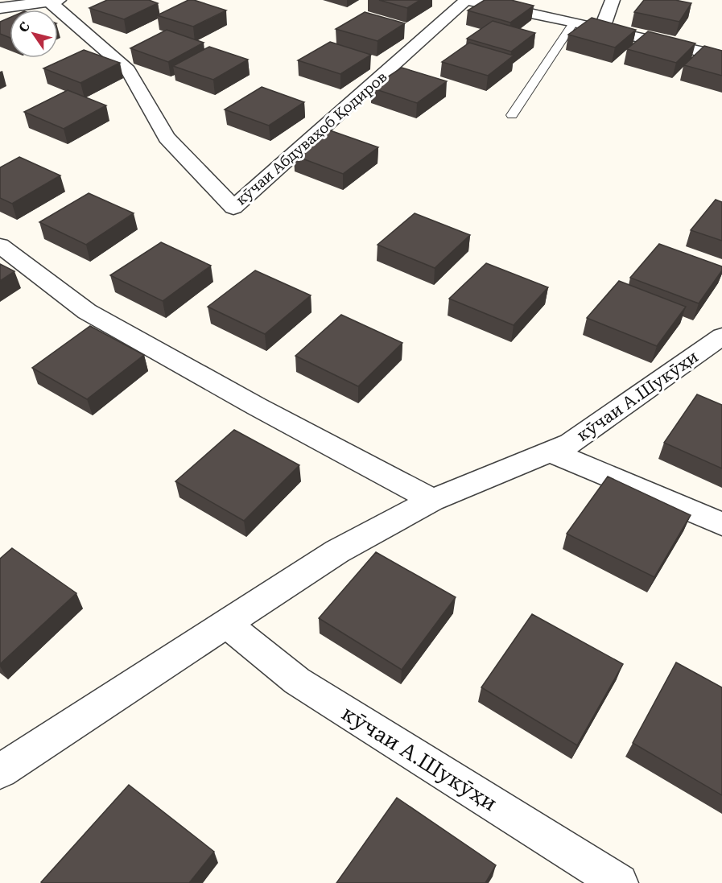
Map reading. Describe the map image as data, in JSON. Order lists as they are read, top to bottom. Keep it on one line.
{"streets":{"street":["кӯчаи Абдуваҳоб Қодиров","кӯчаи А.Шукӯҳи"]},"north":"top left"}
